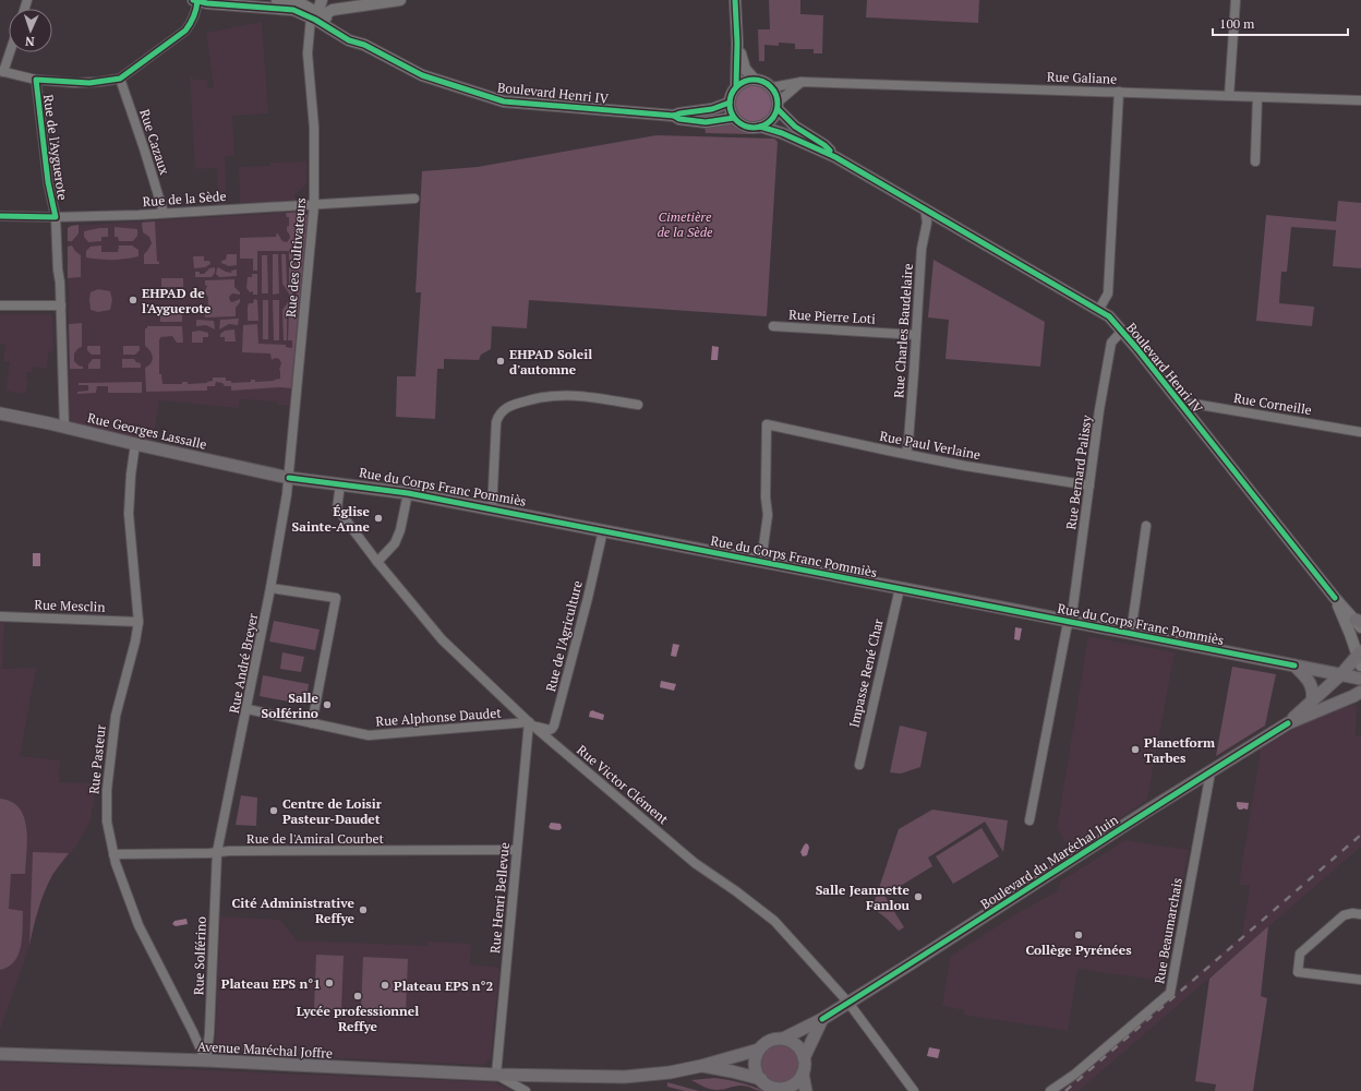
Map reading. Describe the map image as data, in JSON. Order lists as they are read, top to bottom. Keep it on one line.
{"streets":{"main road":["Rue Georges Lassalle","Rue du Corps Franc Pommiès","Boulevard du Maréchal Juin","Avenue Maréchal Joffre"],"street":["Rue Galiane","Boulevard Henri IV","Rue Cazaux","Rue de l'Ayguerote","Rue de la Sède","Rue des Cultivateurs","Rue Pierre Loti","Rue Charles Baudelaire","Rue Corneille","Rue Paul Verlaine","Rue Bernard Palissy","Rue Mesclin","Rue de l'Agriculture","Rue André Breyer","Impasse René Char","Rue Alphonse Daudet","Rue Pasteur","Rue Victor Clément","Rue de l'Amiral Courbet","Rue Henri Bellevue","Rue Beaumarchais","Rue Solférino"]},"crossings":[["Rue Galiane","Boulevard Henri IV"],["Boulevard Henri IV","Rue des Cultivateurs"],["Boulevard Henri IV","Rue Charles Baudelaire"],["Boulevard Henri IV","Rue Corneille"],["Boulevard Henri IV","Rue Bernard Palissy"],["Boulevard Henri IV","Boulevard du Maréchal Juin"],["Rue Cazaux","Rue de la Sède"],["Rue de l'Ayguerote","Rue de la Sède"],["Rue de l'Ayguerote","Rue Georges Lassalle"],["Rue de la Sède","Rue des Cultivateurs"],["Rue des Cultivateurs","Rue Georges Lassalle"],["Rue des Cultivateurs","Rue du Corps Franc Pommiès"],["Rue des Cultivateurs","Rue André Breyer"],["Rue Pierre Loti","Rue Charles Baudelaire"],["Rue Charles Baudelaire","Rue Paul Verlaine"],["Rue Georges Lassalle","Rue du Corps Franc Pommiès"],["Rue Georges Lassalle","Rue André Breyer"],["Rue Georges Lassalle","Rue Pasteur"],["Rue Paul Verlaine","Rue Bernard Palissy"],["Rue Paul Verlaine","Rue du Corps Franc Pommiès"],["Rue Bernard Palissy","Rue du Corps Franc Pommiès"],["Rue du Corps Franc Pommiès","Rue de l'Agriculture"],["Rue du Corps Franc Pommiès","Rue André Breyer"],["Rue du Corps Franc Pommiès","Impasse René Char"],["Rue du Corps Franc Pommiès","Rue Victor Clément"],["Rue du Corps Franc Pommiès","Boulevard du Maréchal Juin"],["Rue Mesclin","Rue Pasteur"],["Rue de l'Agriculture","Rue Alphonse Daudet"],["Rue de l'Agriculture","Rue Victor Clément"],["Rue de l'Agriculture","Rue Henri Bellevue"],["Rue André Breyer","Rue Alphonse Daudet"],["Rue André Breyer","Rue de l'Amiral Courbet"],["Rue André Breyer","Rue Solférino"],["Rue Alphonse Daudet","Rue Victor Clément"],["Rue Alphonse Daudet","Rue Henri Bellevue"],["Rue Pasteur","Rue de l'Amiral Courbet"],["Rue Pasteur","Rue Solférino"],["Rue Pasteur","Avenue Maréchal Joffre"],["Rue Victor Clément","Boulevard du Maréchal Juin"],["Rue Victor Clément","Rue Henri Bellevue"],["Rue de l'Amiral Courbet","Rue Henri Bellevue"],["Rue de l'Amiral Courbet","Rue Solférino"],["Boulevard du Maréchal Juin","Rue Beaumarchais"],["Rue Henri Bellevue","Avenue Maréchal Joffre"],["Rue Solférino","Avenue Maréchal Joffre"]],"parks":["Cimetière de la Sède"],"places":["EHPAD de l'Ayguerote","EHPAD Soleil d'automne","Église Sainte-Anne","Salle Solférino","Planetform Tarbes","Centre de Loisir Pasteur-Daudet","Salle Jeannette Fanlou","Cité Administrative Reffye","Collège Pyrénées","Plateau EPS n°1","Plateau EPS n°2","Lycée professionnel Reffye"],"scale_bar":"100 m","north":"bottom"}
